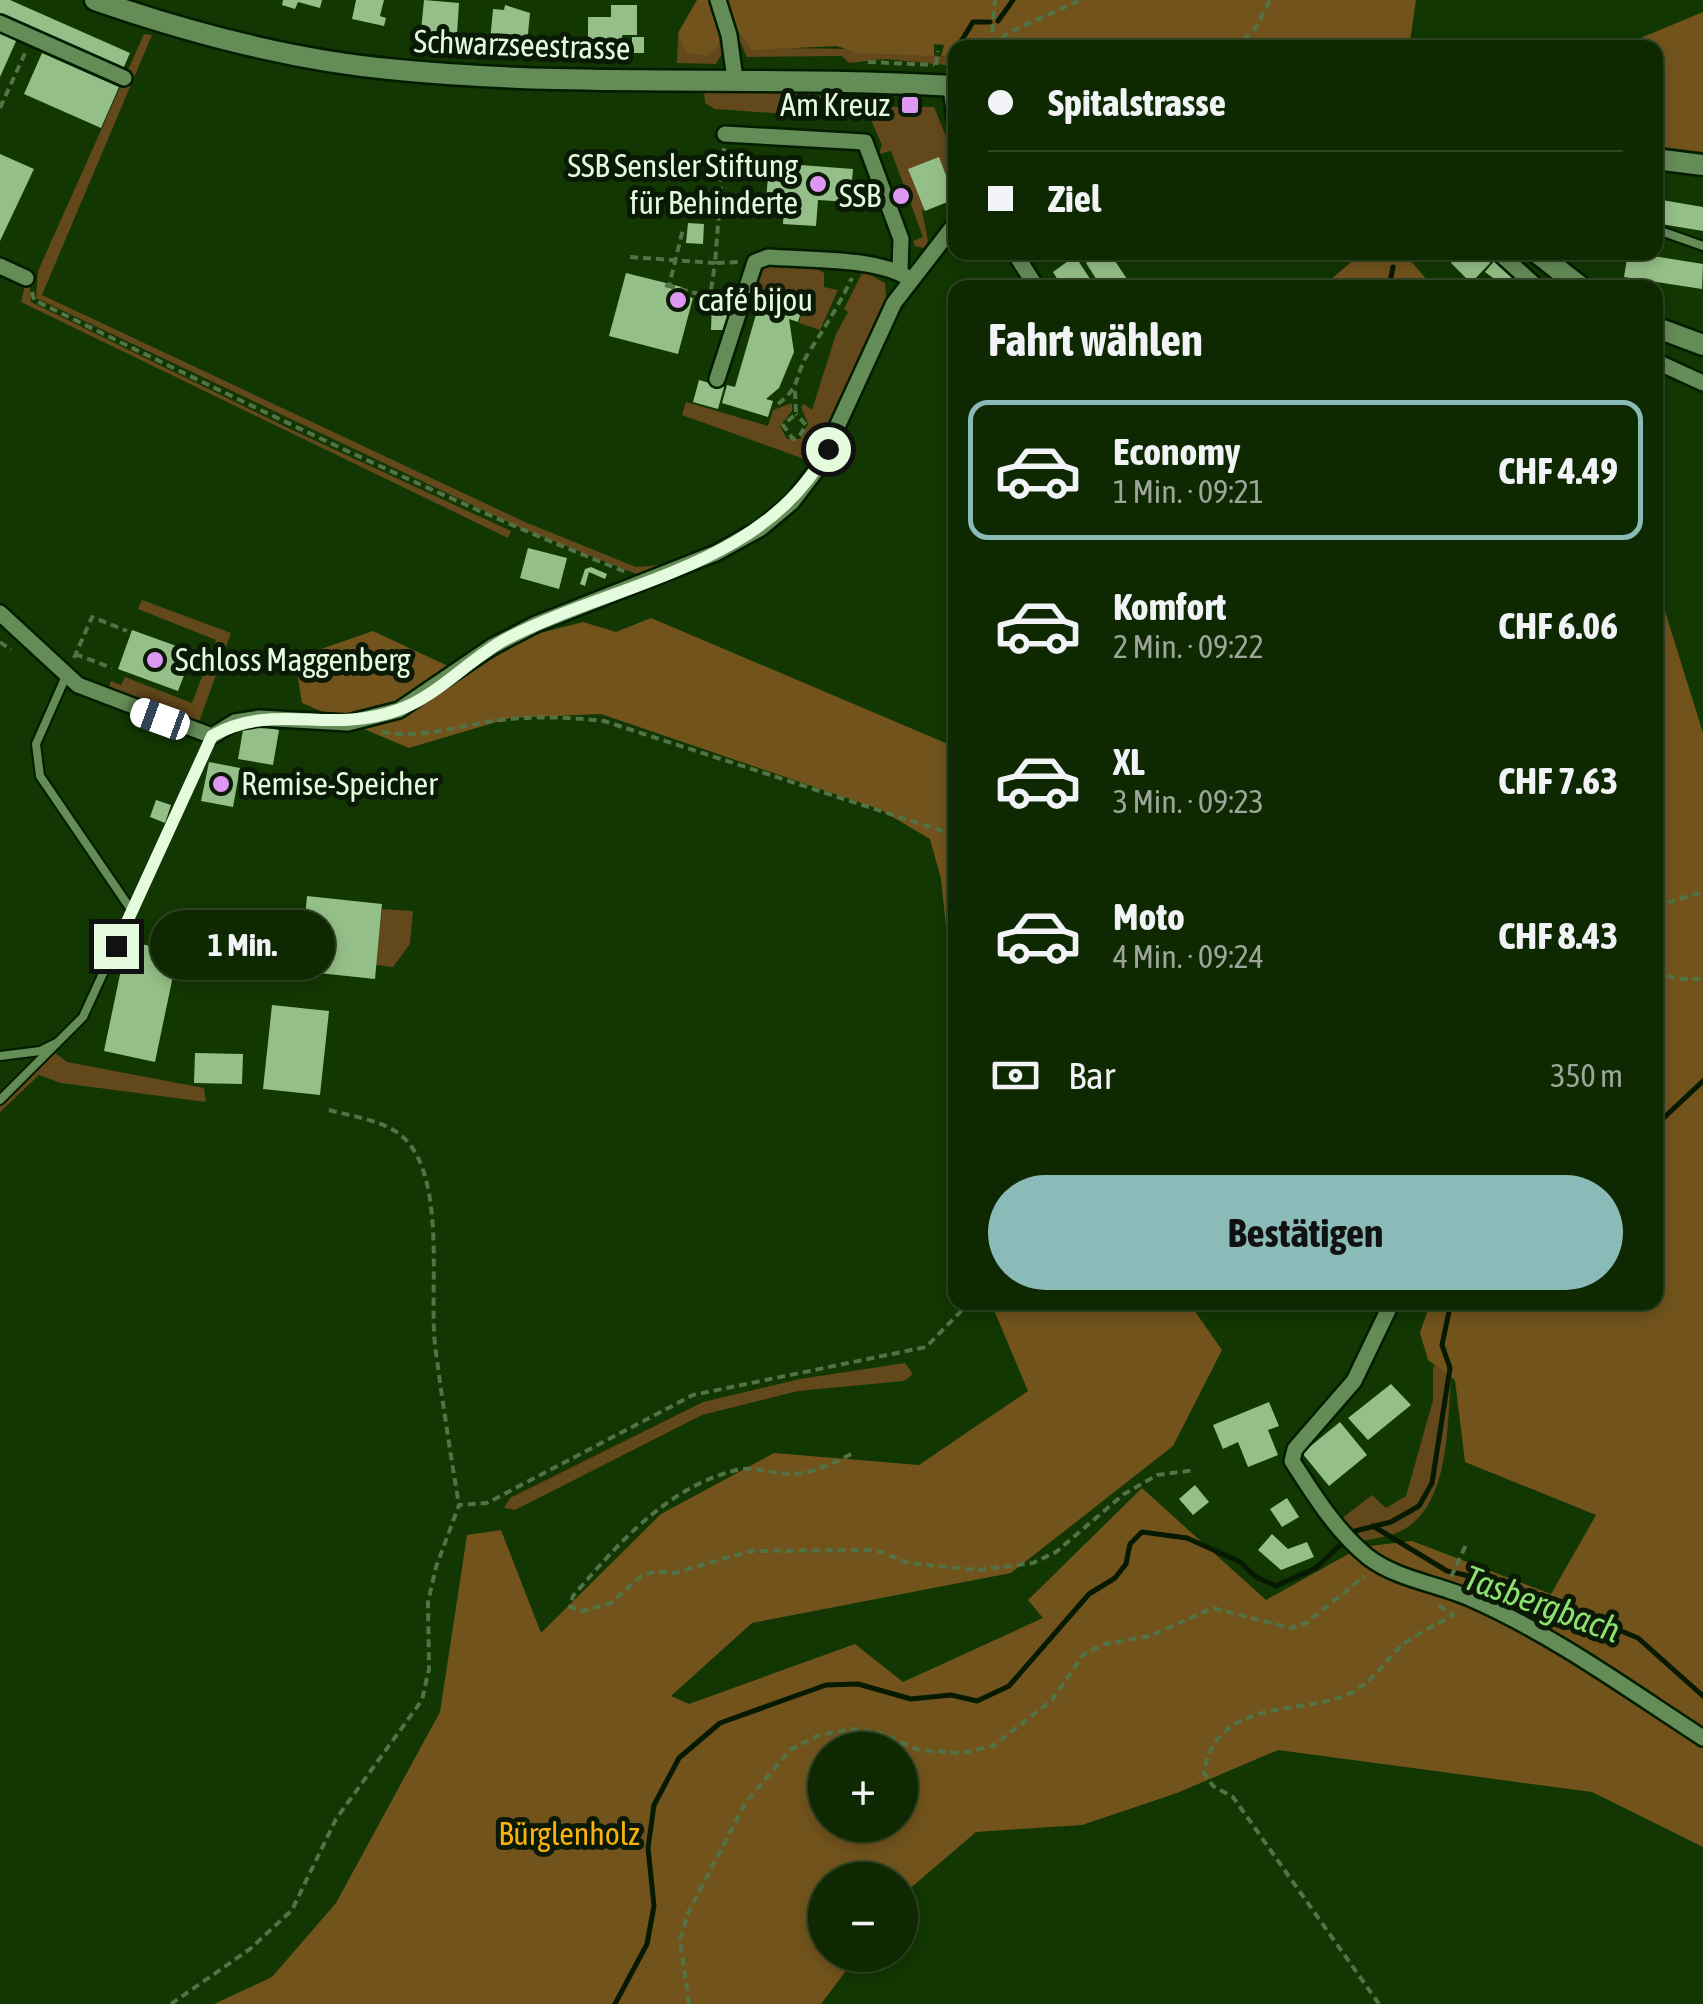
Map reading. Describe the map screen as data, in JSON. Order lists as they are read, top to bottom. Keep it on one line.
{"streets":{"main road":["Schwarzseestrasse"]},"water":["Tasbergbach"],"parks":["Bürglenholz"],"places":{"transit":["Am Kreuz"],"other":["SSB Sensler Stiftung für Behinderte","SSB","café bijou","Schloss Maggenberg","Remise-Speicher"]},"page":{"banner":["Spitalstrasse","Ziel"],"heading":"Fahrt wählen","list":[{"name":"Economy","note":"1 Min. · 09:21","value":"CHF 4.49"},{"name":"Komfort","note":"2 Min. · 09:22","value":"CHF 6.06"},{"name":"XL","note":"3 Min. · 09:23","value":"CHF 7.63"},{"name":"Moto","note":"4 Min. · 09:24","value":"CHF 8.43"}],"bubble":"1 Min.","pay":["Bar","350 m"],"buttons":"Bestätigen","map_buttons":["+","−"]}}
